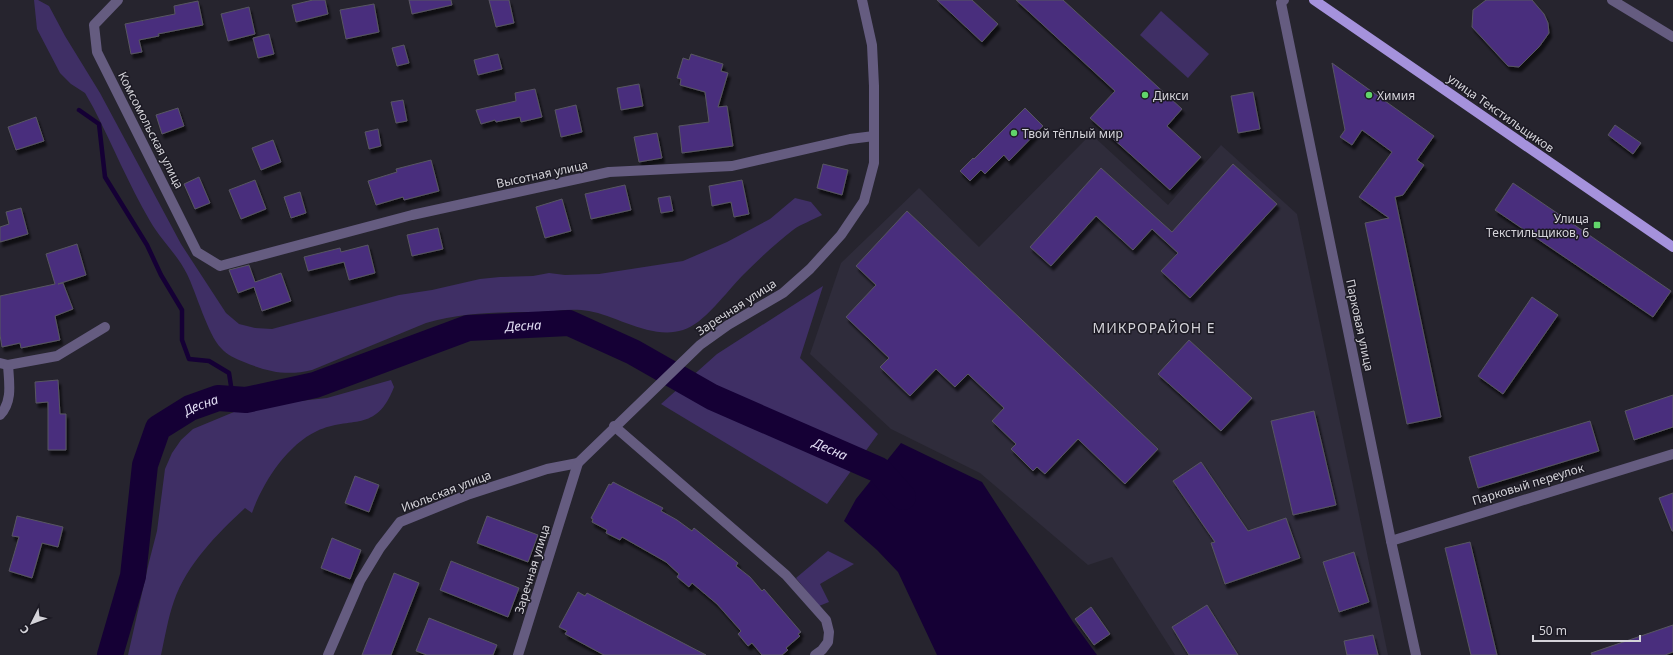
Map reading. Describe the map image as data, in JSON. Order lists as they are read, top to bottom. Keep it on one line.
{"streets":{"main road":["улица Текстильщиков"],"street":["Комсомольская улица","Высотная улица","Заречная улица","Парковая улица","Парковый переулок","Июльская улица"]},"crossings":[["Комсомольская улица","Высотная улица"],["Высотная улица","Заречная улица"],["Заречная улица","Июльская улица"],["Парковая улица","Парковый переулок"]],"districts":["МИКРОРАЙОН Е"],"water":["Десна"],"places":{"other":["Дикси","Химия","Твой тёплый мир"],"transit":["Улица Текстильщиков, 6"]},"scale_bar":"50 m","north":"bottom left"}
